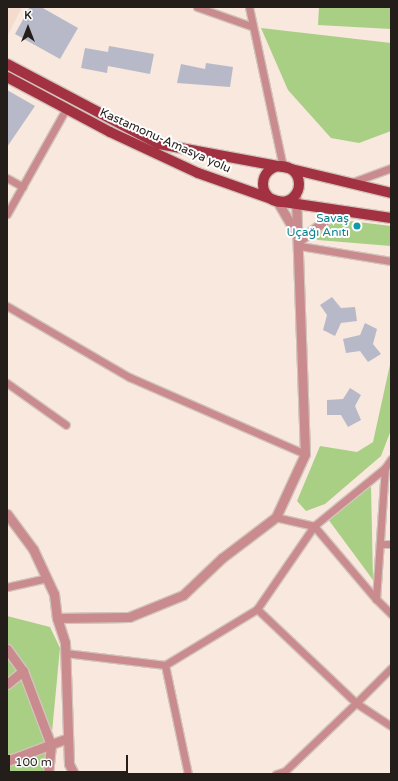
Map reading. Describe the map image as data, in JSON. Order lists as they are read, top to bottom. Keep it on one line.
{"streets":{"main road":["Kastamonu-Amasya yolu"]},"places":["Savaş Uçağı Anıtı"],"scale_bar":"100 m","north":"top"}
